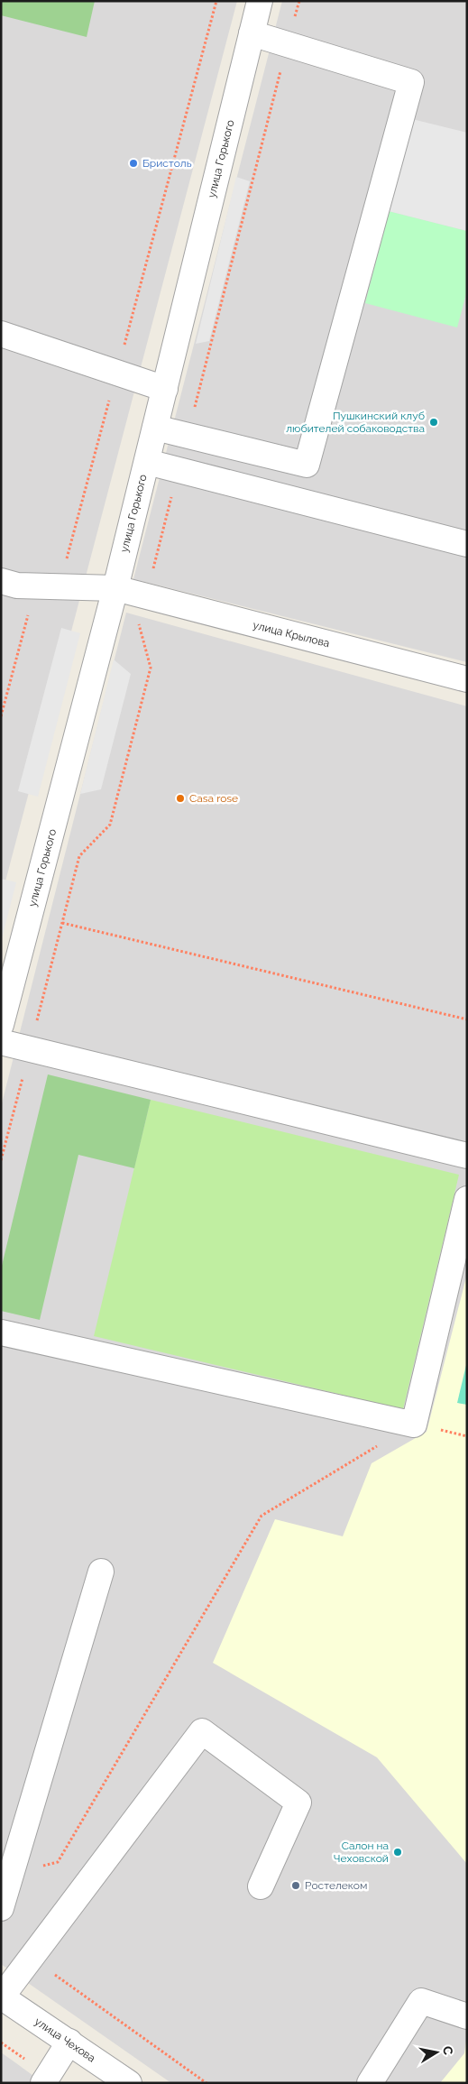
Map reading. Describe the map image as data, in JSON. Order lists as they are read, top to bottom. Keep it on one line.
{"streets":{"street":["улица Горького","улица Крылова","улица Чехова"]},"crossings":[["улица Горького","улица Крылова"]],"places":["Бристоль","Пушкинский клуб любителей собаководства","Casa rose","Салон на Чеховской","Ростелеком"],"north":"right"}
